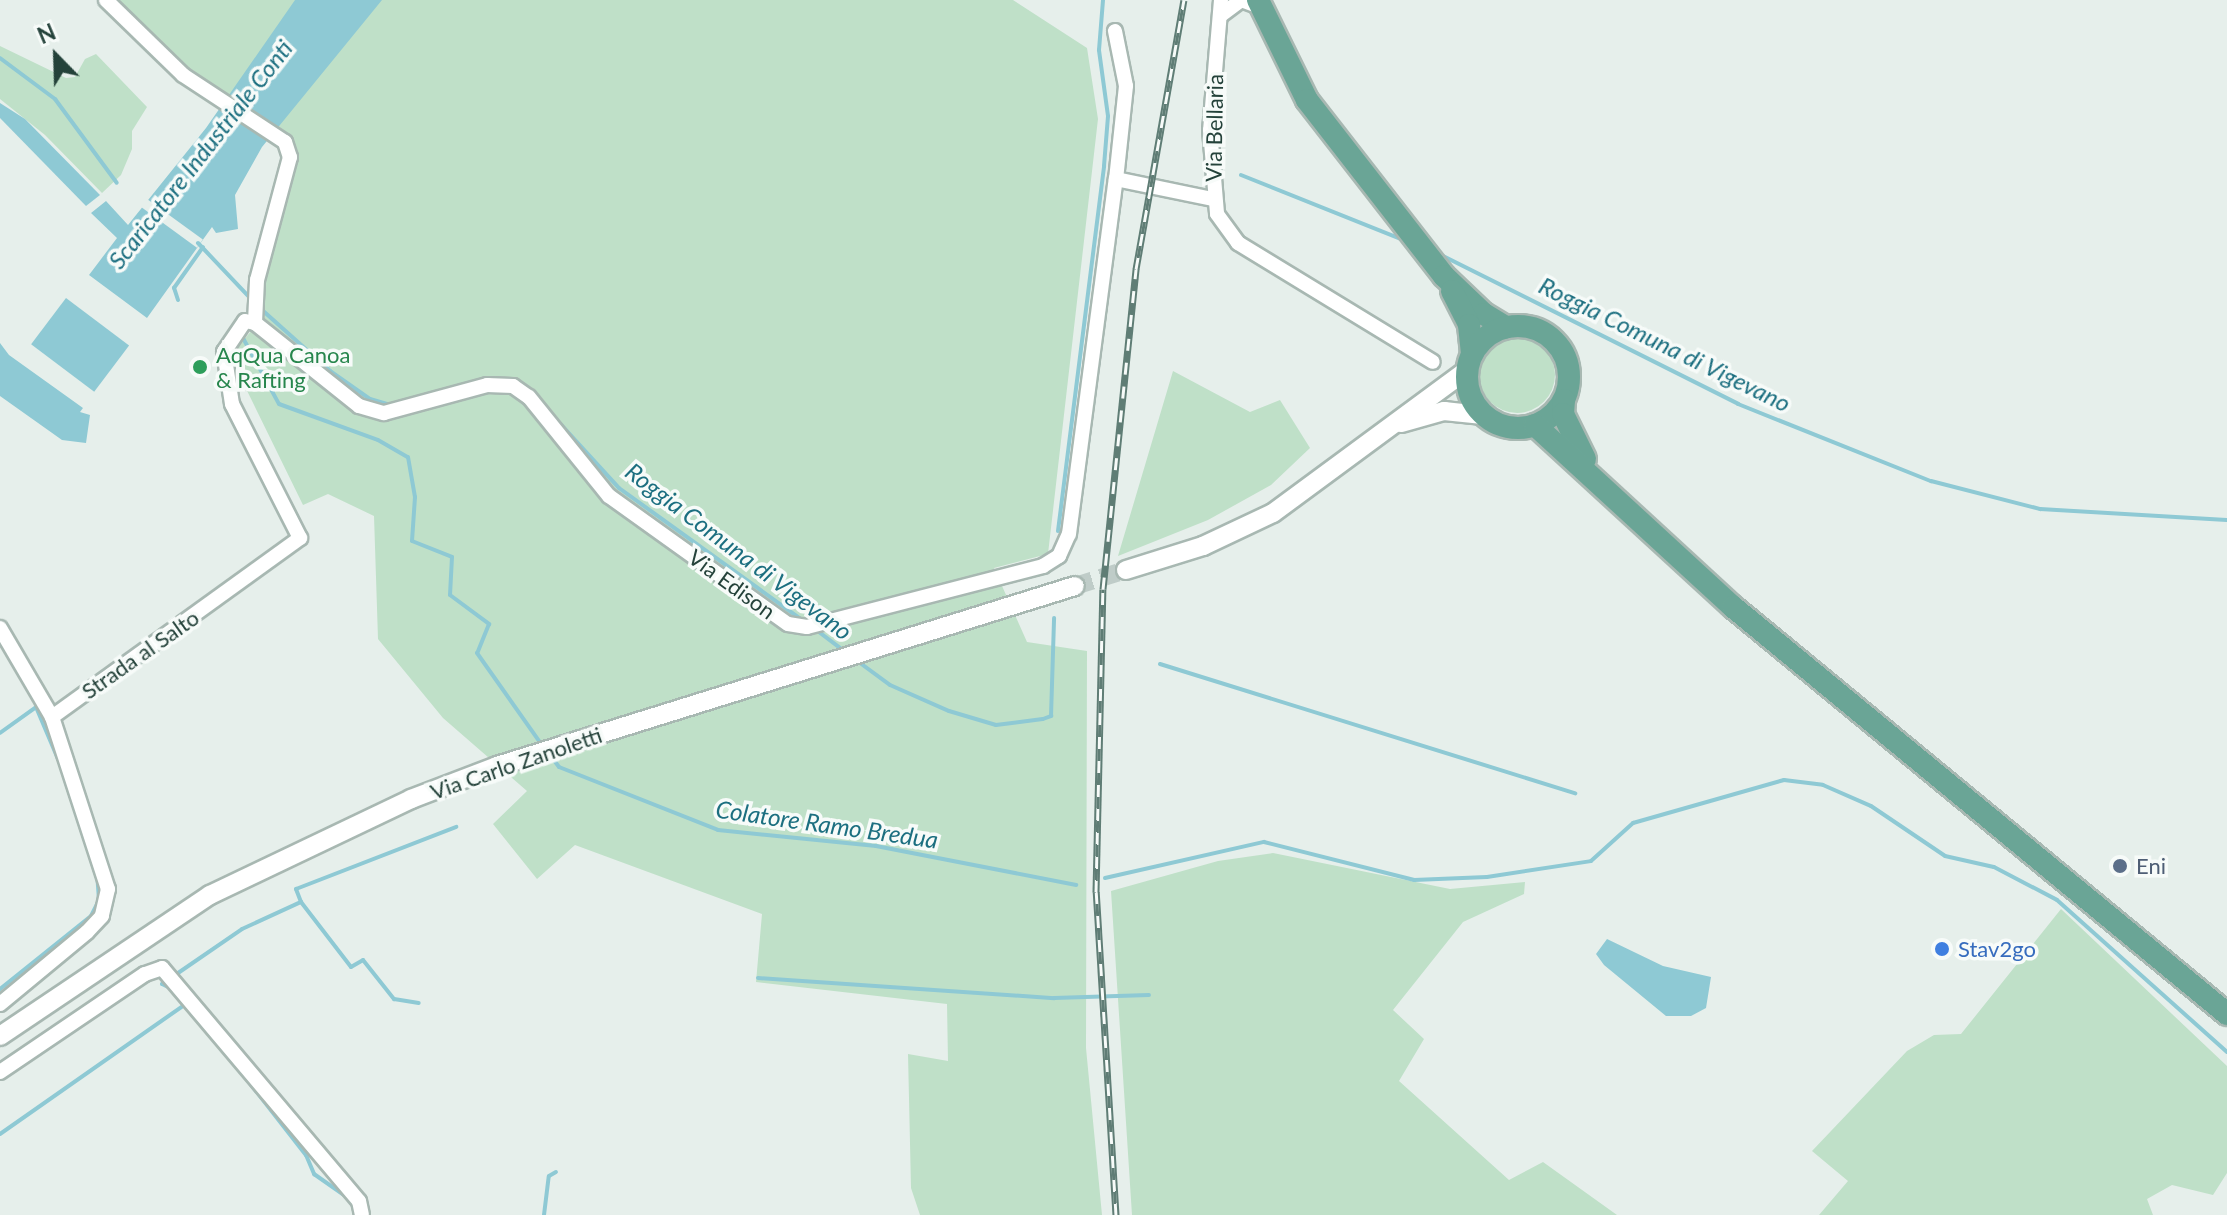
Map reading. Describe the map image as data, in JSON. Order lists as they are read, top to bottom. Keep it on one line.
{"streets":{"main road":["Via Carlo Zanoletti"],"street":["Via Bellaria","Via Edison","Strada al Salto"]},"crossings":[["Via Edison","Strada al Salto"]],"water":["Scaricatore Industriale Conti","Roggia Comuna di Vigevano","Colatore Ramo Bredua"],"places":["AqQua Canoa & Rafting","Eni","Stav2go"],"north":"top left"}
